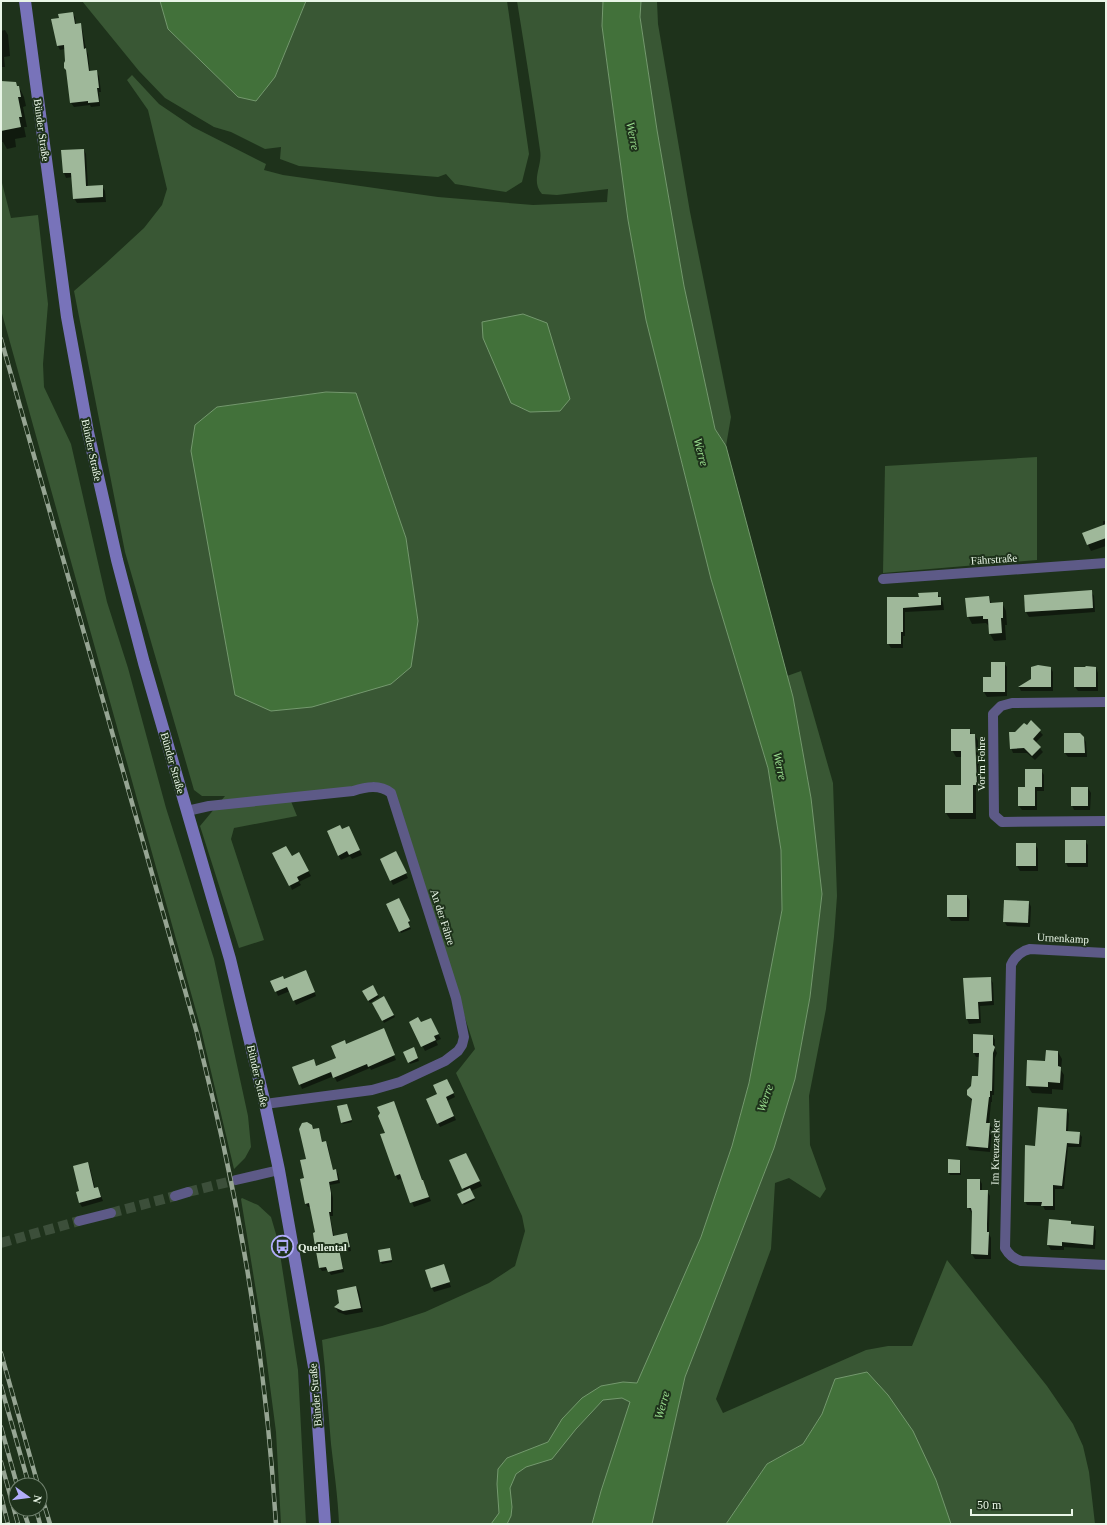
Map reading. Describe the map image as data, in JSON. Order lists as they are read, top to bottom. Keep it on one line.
{"streets":{"main road":["Bünder Straße"],"street":["Fährstraße","Vor'm Fohre","An der Fähre","Urnenkamp","Im Kreuzacker"]},"crossings":[["Bünder Straße","An der Fähre"],["Urnenkamp","Im Kreuzacker"]],"water":["Werre"],"places":{"bus stop":["Quellental"]},"scale_bar":"50 m","north":"right"}
